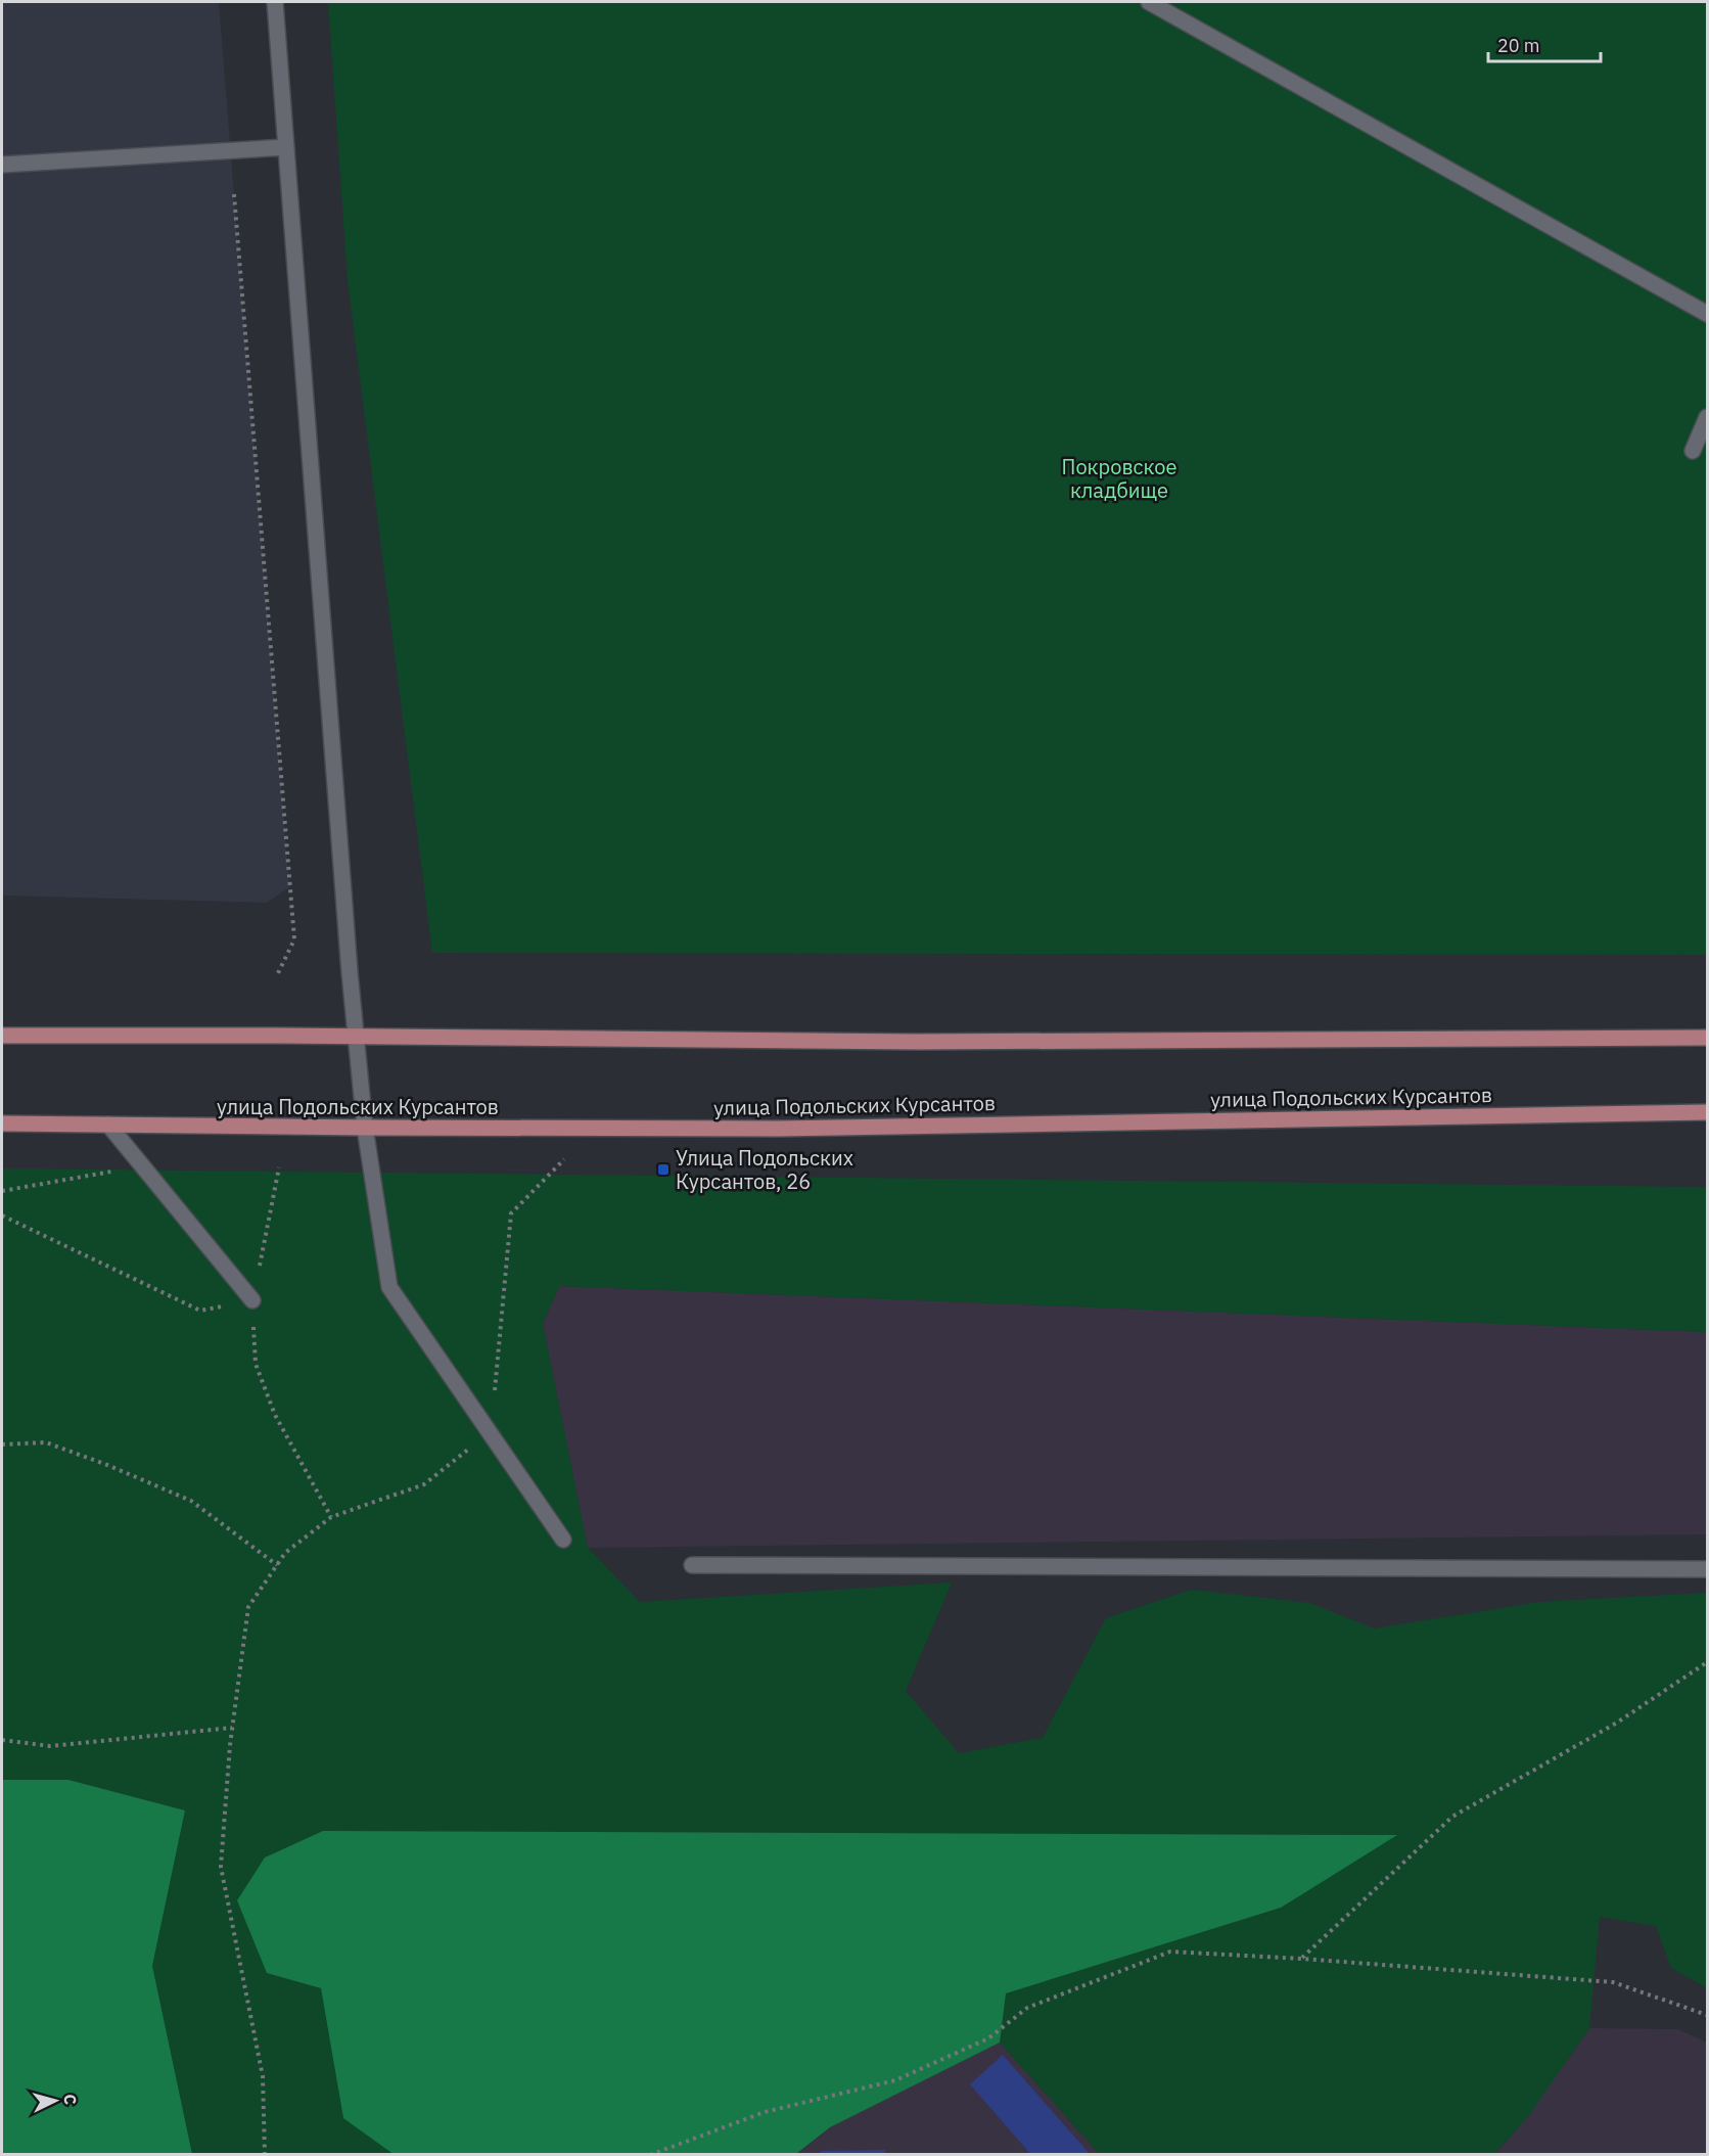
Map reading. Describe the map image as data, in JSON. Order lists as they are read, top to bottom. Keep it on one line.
{"streets":{"main road":["улица Подольских Курсантов"]},"parks":["Покровское кладбище"],"places":{"transit":["Улица Подольских Курсантов, 26"]},"scale_bar":"20 m","north":"right"}
